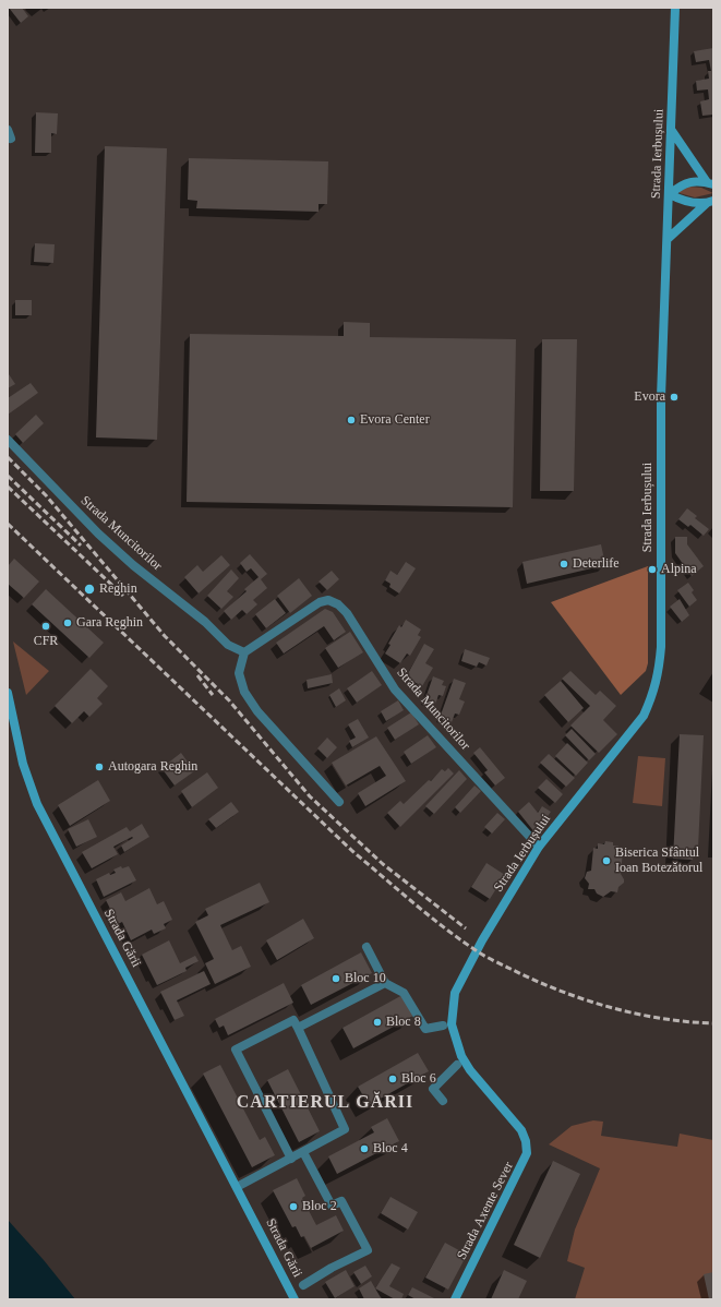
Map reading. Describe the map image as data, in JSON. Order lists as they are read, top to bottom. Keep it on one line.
{"streets":{"main road":["Strada Ierbușului","Strada Gării","Strada Axente Sever"],"street":["Strada Muncitorilor"]},"crossings":[["Strada Ierbușului","Strada Muncitorilor"],["Strada Ierbușului","Strada Axente Sever"]],"districts":["CARTIERUL GĂRII"],"places":["Evora","Evora Center","Deterlife","Alpina","Reghin","Gara Reghin","CFR","Autogara Reghin","Biserica Sfântul Ioan Botezătorul","Bloc 10","Bloc 8","Bloc 6","Bloc 4","Bloc 2"]}
